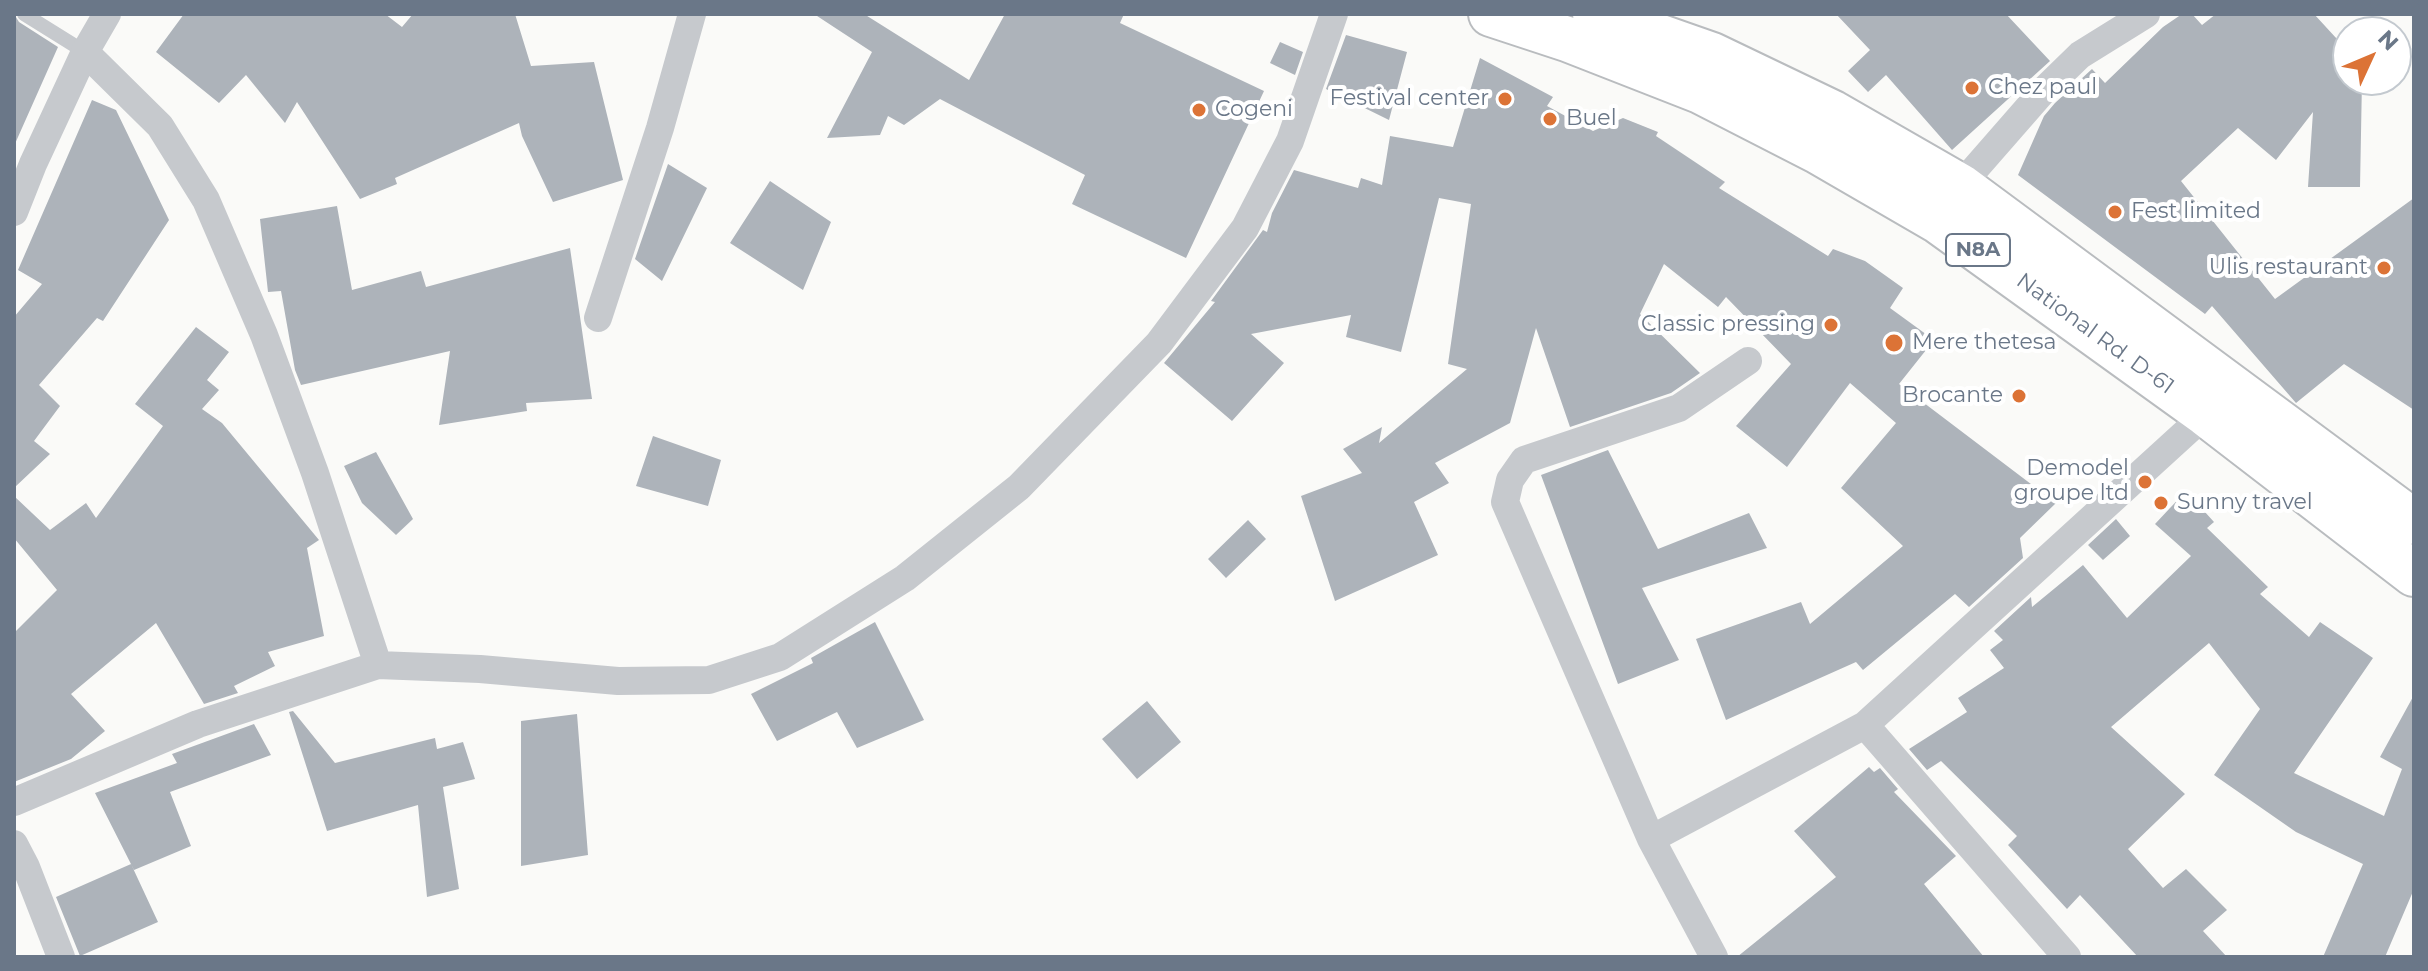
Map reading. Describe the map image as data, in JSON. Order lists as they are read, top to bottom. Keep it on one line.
{"streets":{"highway":["N8A","National Rd. D-61"]},"places":["Chez paul","Festival center","Cogeni","Buel","Fest limited","Ulis restaurant","Classic pressing","Mere thetesa","Brocante","Demodel groupe ltd","Sunny travel"],"north":"top right"}
